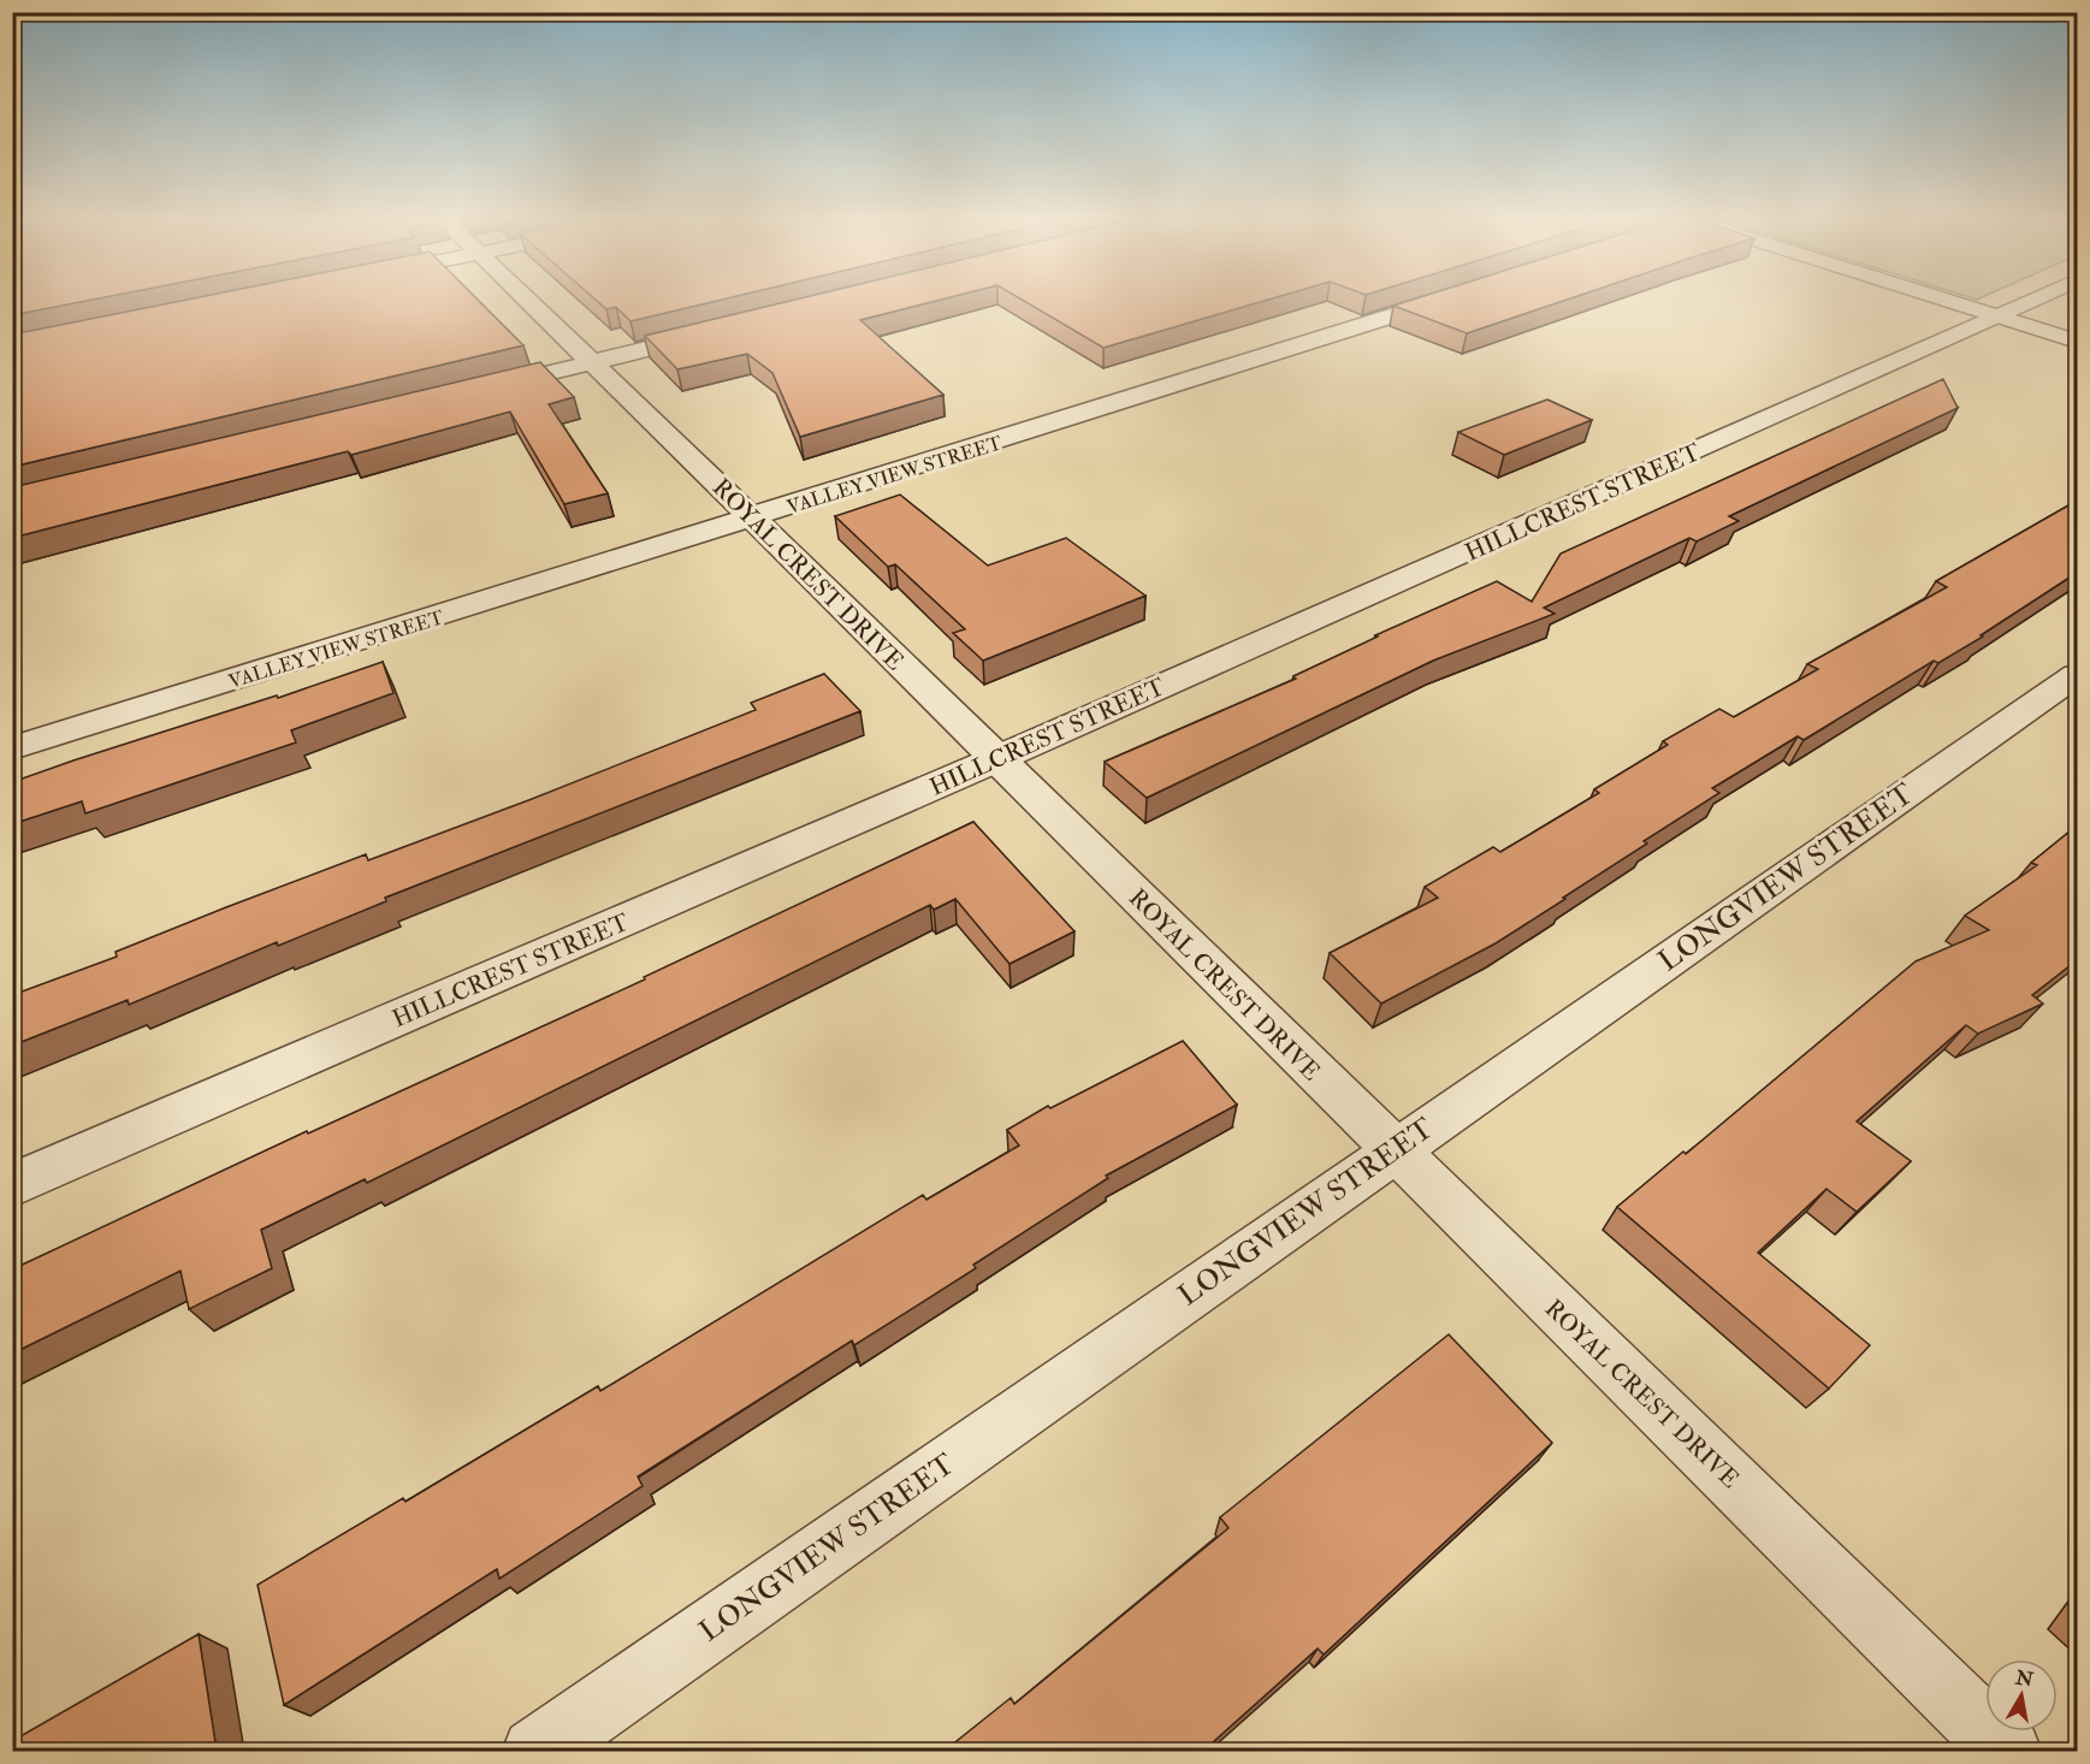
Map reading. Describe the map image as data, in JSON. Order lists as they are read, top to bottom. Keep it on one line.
{"streets":{"street":["VALLEY VIEW STREET","HILLCREST STREET","ROYAL CREST DRIVE","LONGVIEW STREET"]},"crossings":[["VALLEY VIEW STREET","ROYAL CREST DRIVE"],["HILLCREST STREET","ROYAL CREST DRIVE"],["ROYAL CREST DRIVE","LONGVIEW STREET"]],"north":"top"}
